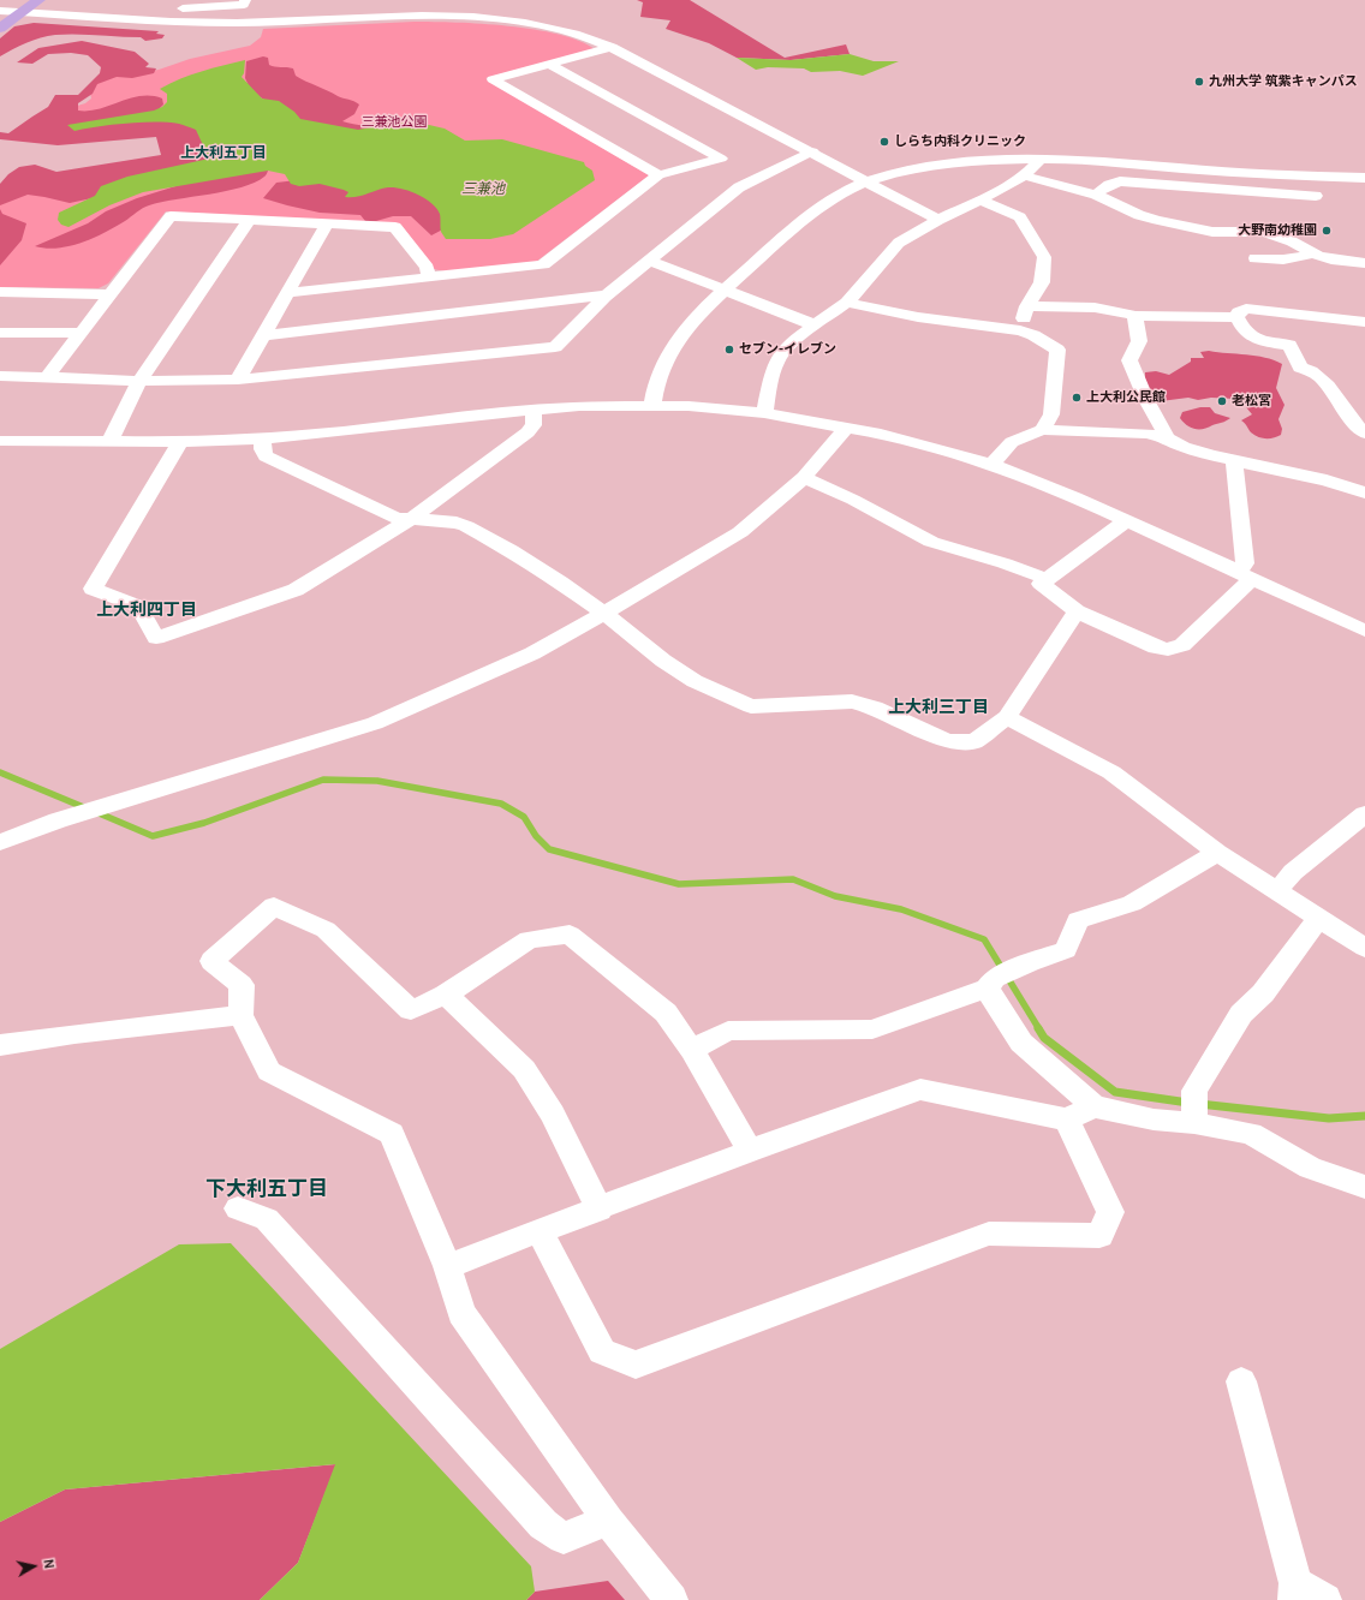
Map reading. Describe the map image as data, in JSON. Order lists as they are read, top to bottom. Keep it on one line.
{"districts":["上大利五丁目","上大利四丁目","上大利三丁目","下大利五丁目"],"water":["三兼池"],"parks":["三兼池公園"],"places":["九州大学 筑紫キャンパス","しらち内科クリニック","大野南幼稚園","セブン-イレブン","上大利公民館","老松宮"],"north":"right"}
